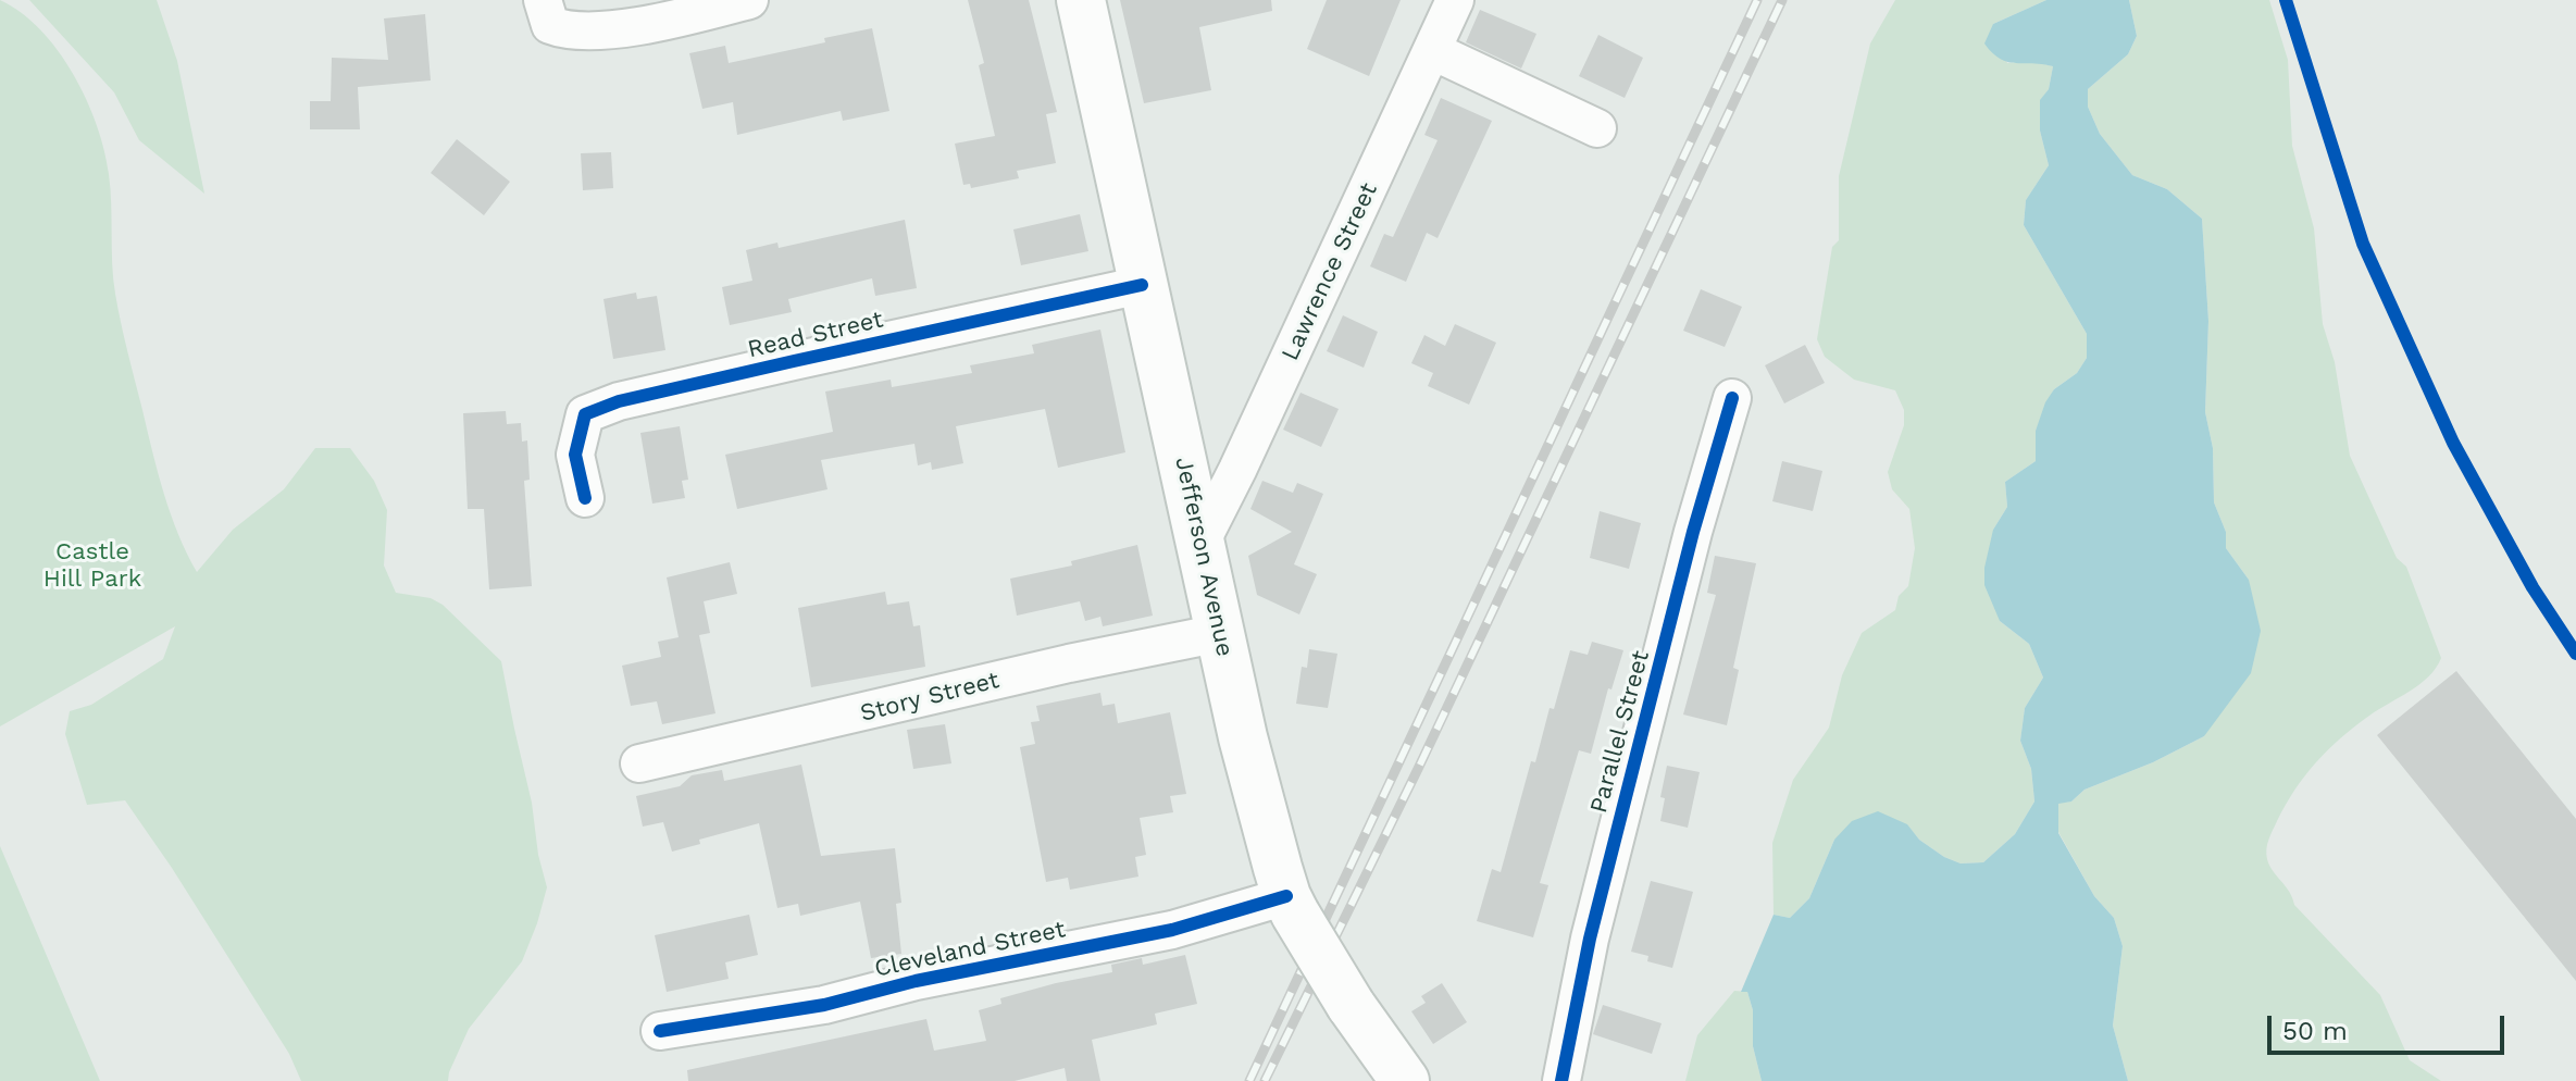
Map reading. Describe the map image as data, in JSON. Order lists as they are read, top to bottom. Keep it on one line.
{"streets":{"main road":["Jefferson Avenue"],"street":["Lawrence Street","Read Street","Story Street","Parallel Street","Cleveland Street"]},"crossings":[["Lawrence Street","Jefferson Avenue"],["Read Street","Jefferson Avenue"],["Jefferson Avenue","Story Street"],["Jefferson Avenue","Cleveland Street"]],"parks":["Castle Hill Park"],"scale_bar":"50 m"}
